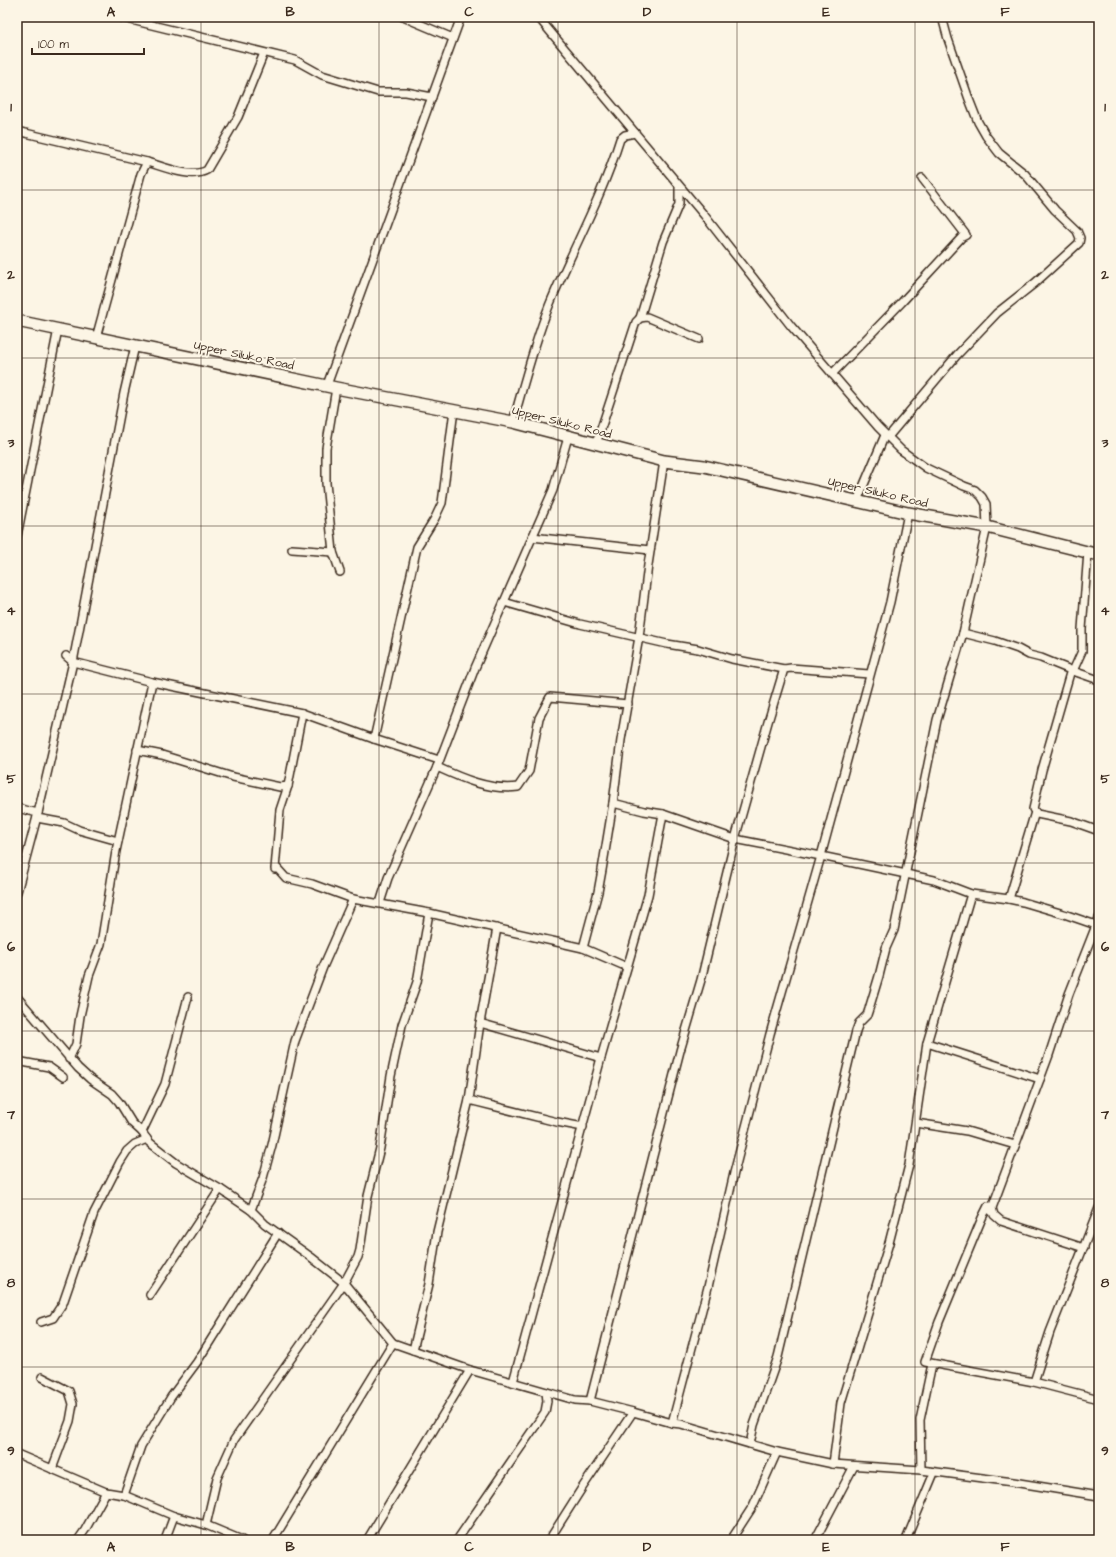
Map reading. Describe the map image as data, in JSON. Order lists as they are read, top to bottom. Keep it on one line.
{"streets":{"main road":["Upper Siluko Road"]},"scale_bar":"100 m","grid":{"columns":["A","B","C","D","E","F"],"rows":["1","2","3","4","5","6","7","8","9"]}}
